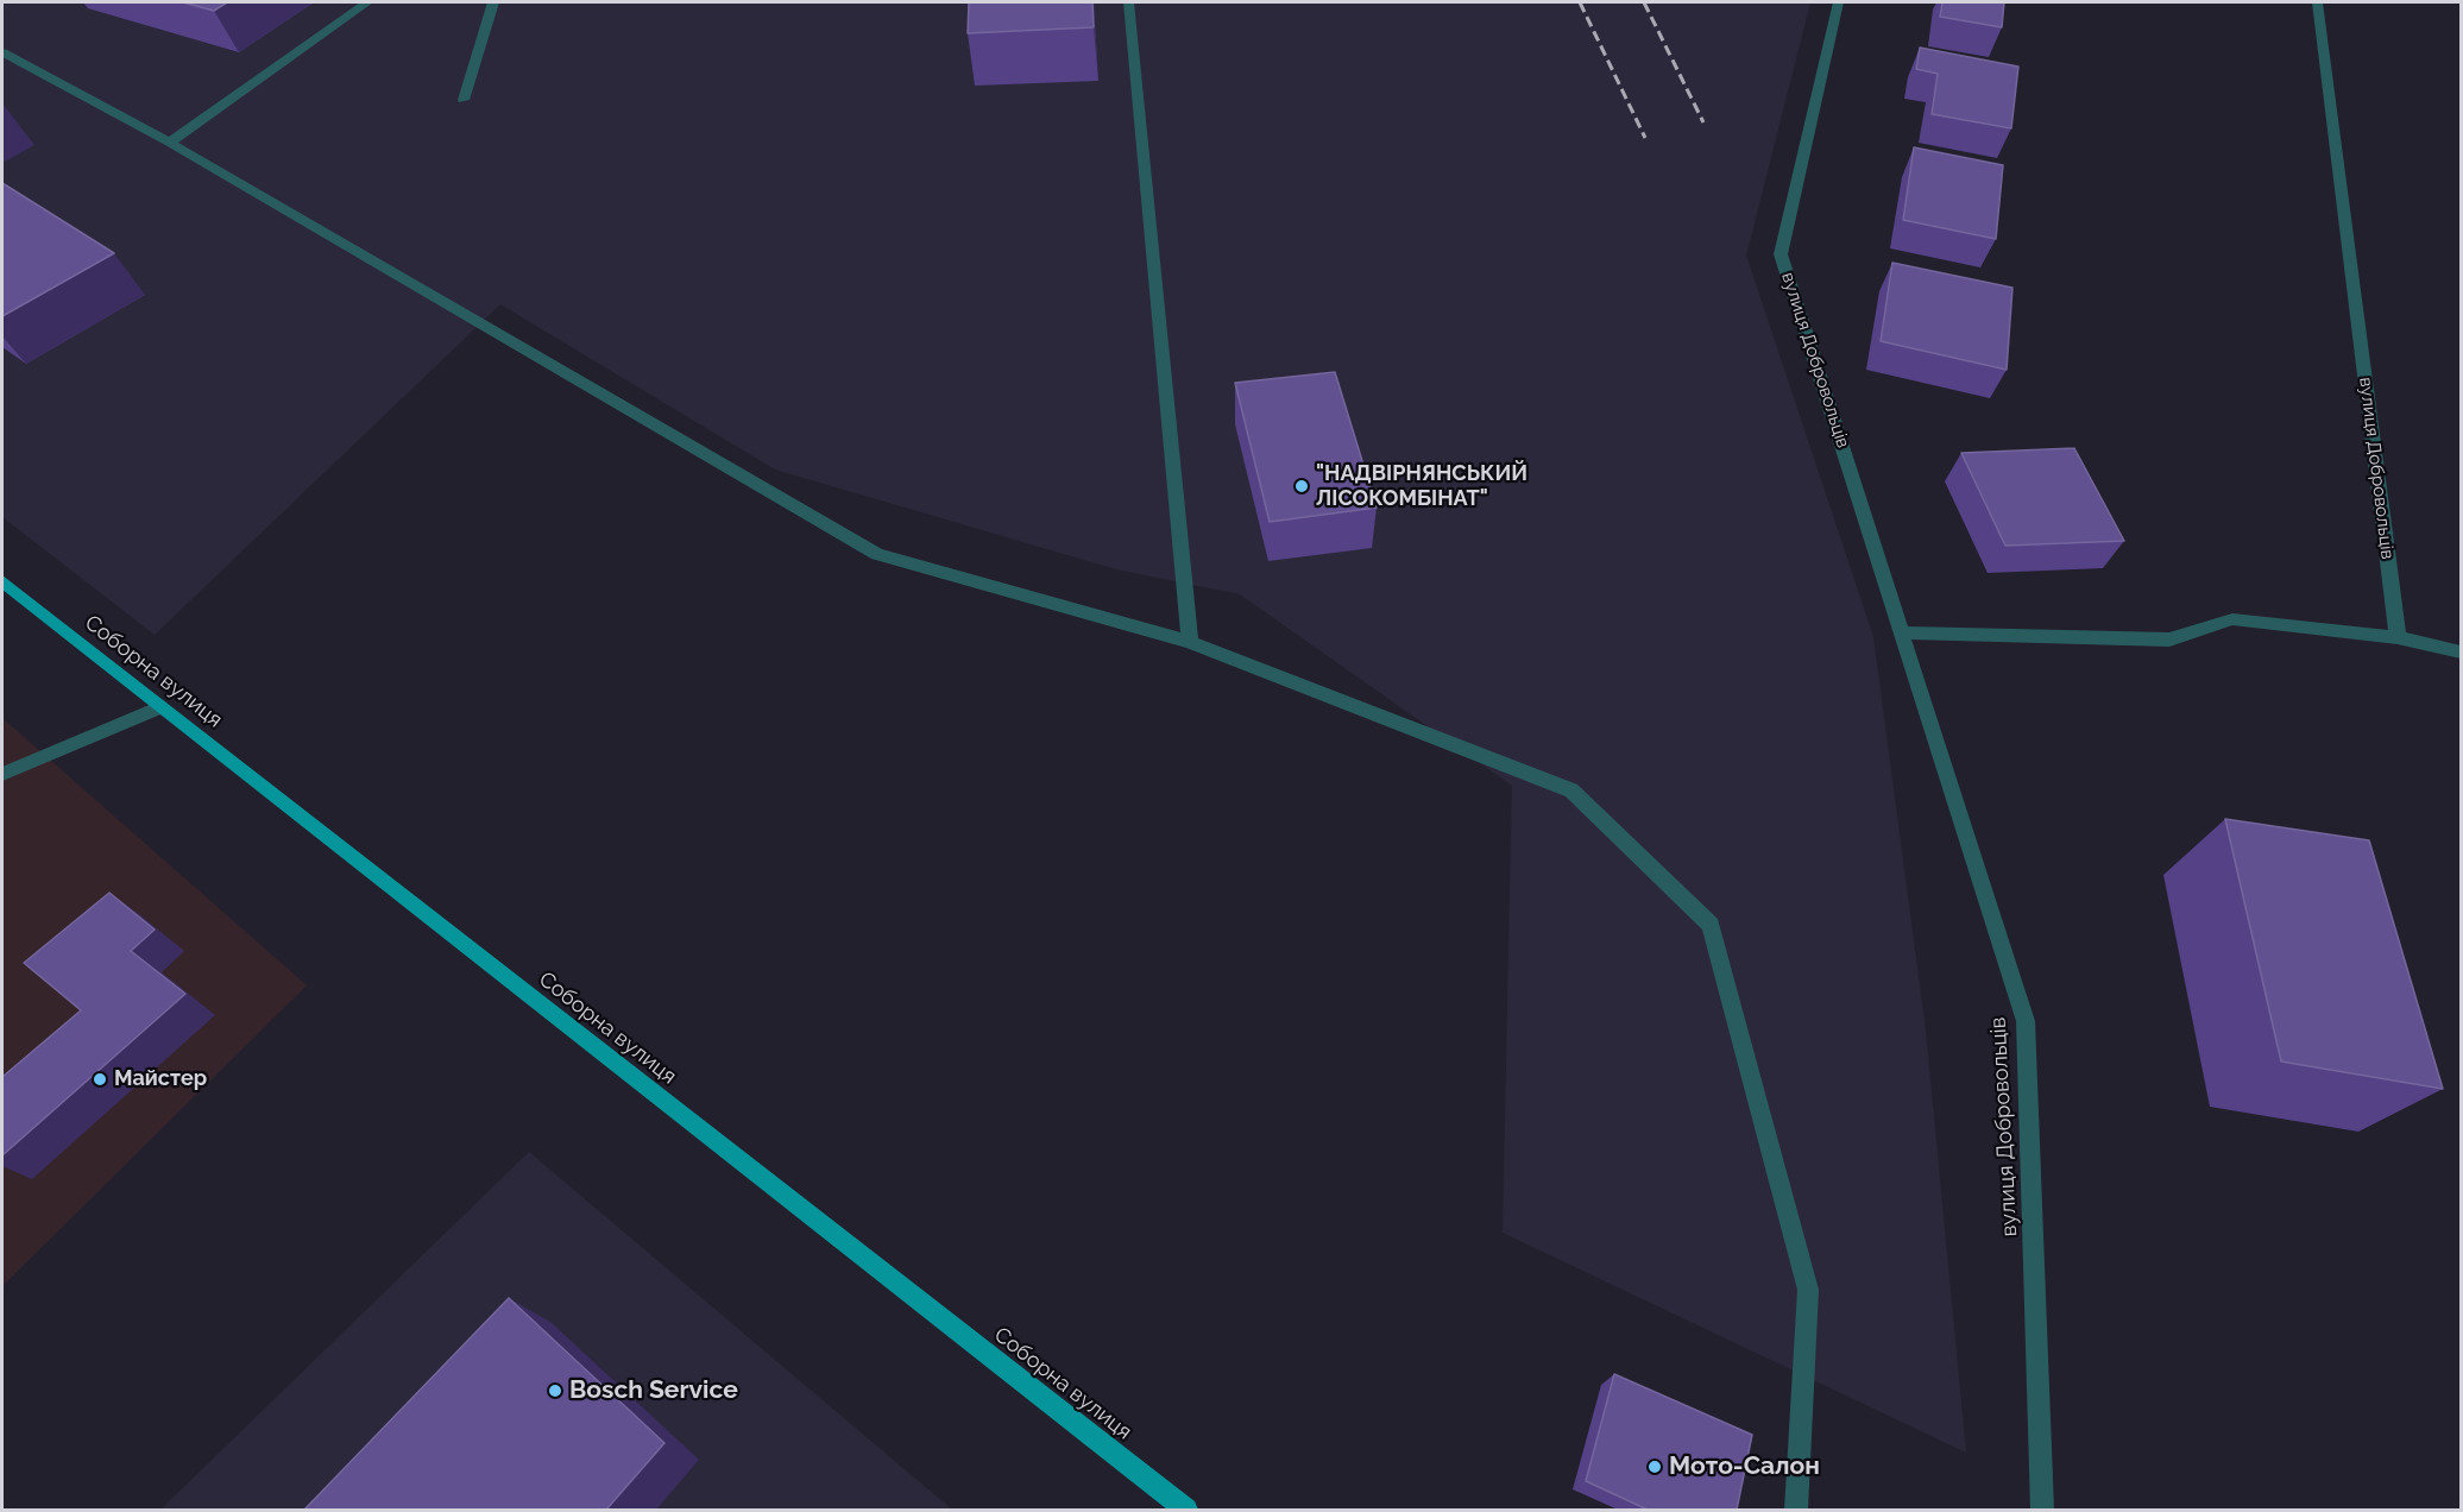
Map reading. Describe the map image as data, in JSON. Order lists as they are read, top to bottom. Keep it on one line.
{"streets":{"main road":["Соборна вулиця"],"street":["вулиця Добровольців"]},"places":["\"НАДВІРНЯНСЬКИЙ ЛІСОКОМБІНАТ\"","Майстер","Bosch Service","Мото-Салон"]}
